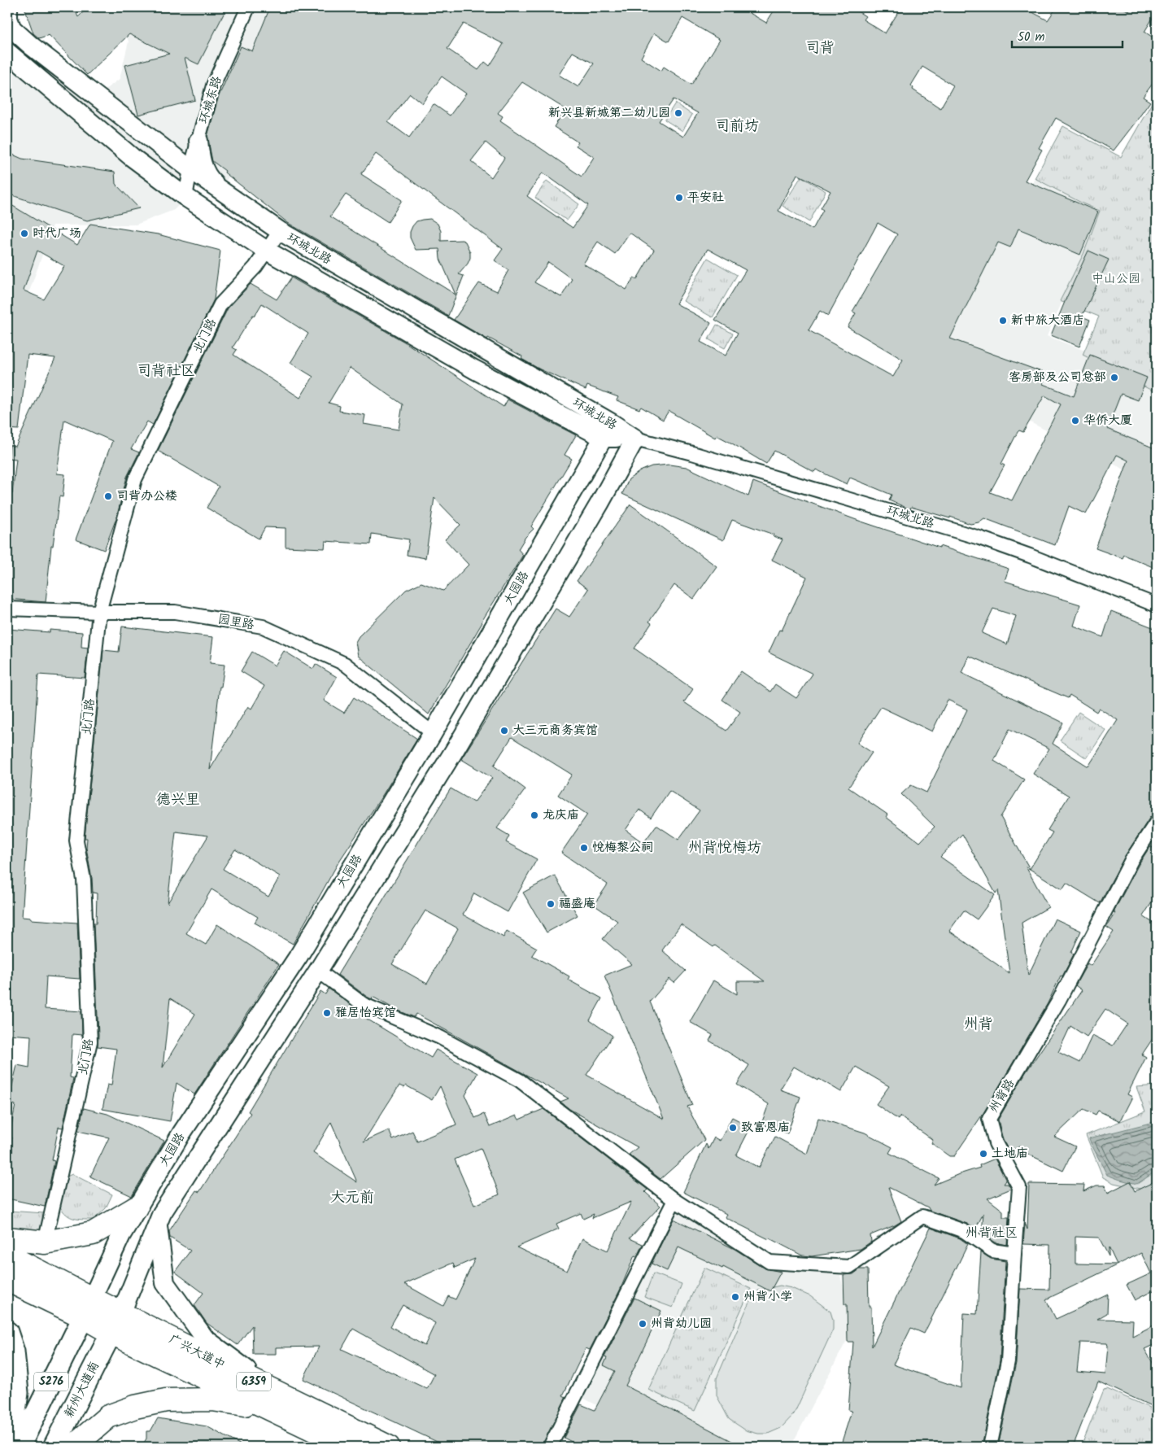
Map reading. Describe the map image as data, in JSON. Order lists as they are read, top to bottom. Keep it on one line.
{"streets":{"highway":["广兴大道中","G359"],"main road":["环城北路","大园路","S276","新州大道南"],"street":["环城东路","北门路","园里路","州背路"]},"crossings":[["环城东路","环城北路"],["环城北路","北门路"],["环城北路","大园路"],["北门路","园里路"],["大园路","园里路"],["大园路","广兴大道中"],["大园路","S276"],["大园路","新州大道南"],["广兴大道中","S276"],["广兴大道中","新州大道南"]],"districts":["司背","司前坊","司背社区","德兴里","州背悦梅坊","州背","大元前","州背社区"],"parks":["中山公园"],"places":["新兴县新城第二幼儿园","平安社","时代广场","新中旅大酒店","客房部及公司总部","华侨大厦","司背办公楼","大三元商务宾馆","龙庆庙","悦梅黎公祠","福盛庵","雅居怡宾馆","致富恩庙","土地庙","州背小学","州背幼儿园"],"scale_bar":"50 m"}
